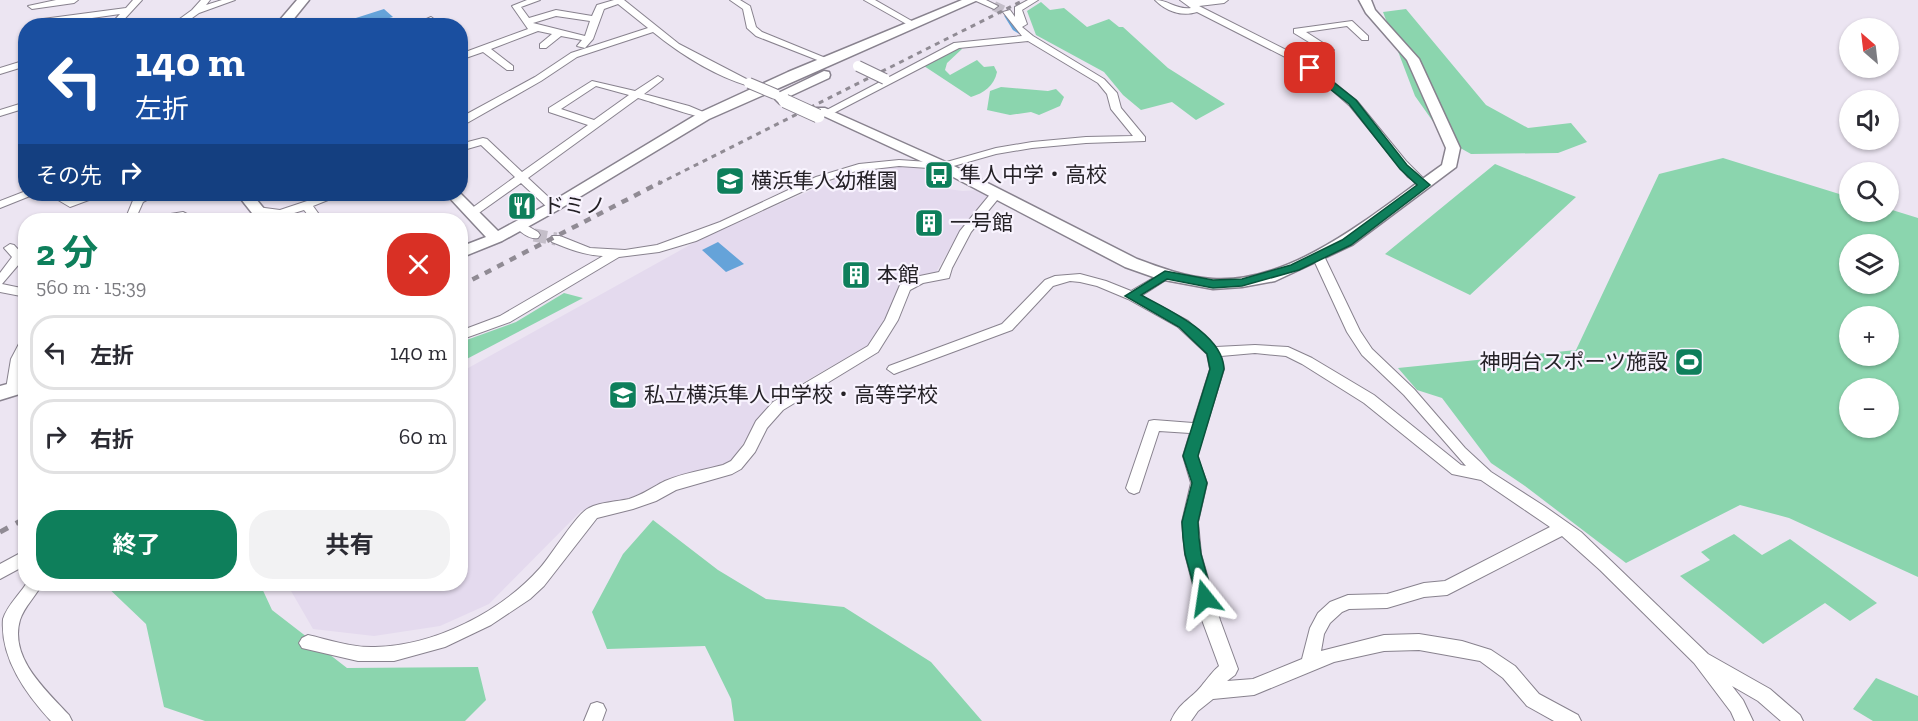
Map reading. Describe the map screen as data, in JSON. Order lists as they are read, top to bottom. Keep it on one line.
{"places":{"bus stop":["隼人中学・高校"],"school or university":["横浜隼人幼稚園","私立横浜隼人中学校・高等学校"],"restaurant":["ドミノ"],"building":["一号館","本館"],"sports":["神明台スポーツ施設"]},"north":"top left","page":{"map_buttons":["+","−"],"turn":["140 m","左折"],"then":"その先","heading":["2 分","560 m · 15:39"],"list":[{"name":"左折","value":"140 m"},{"name":"右折","value":"60 m"}],"buttons":["終了","共有"]}}
